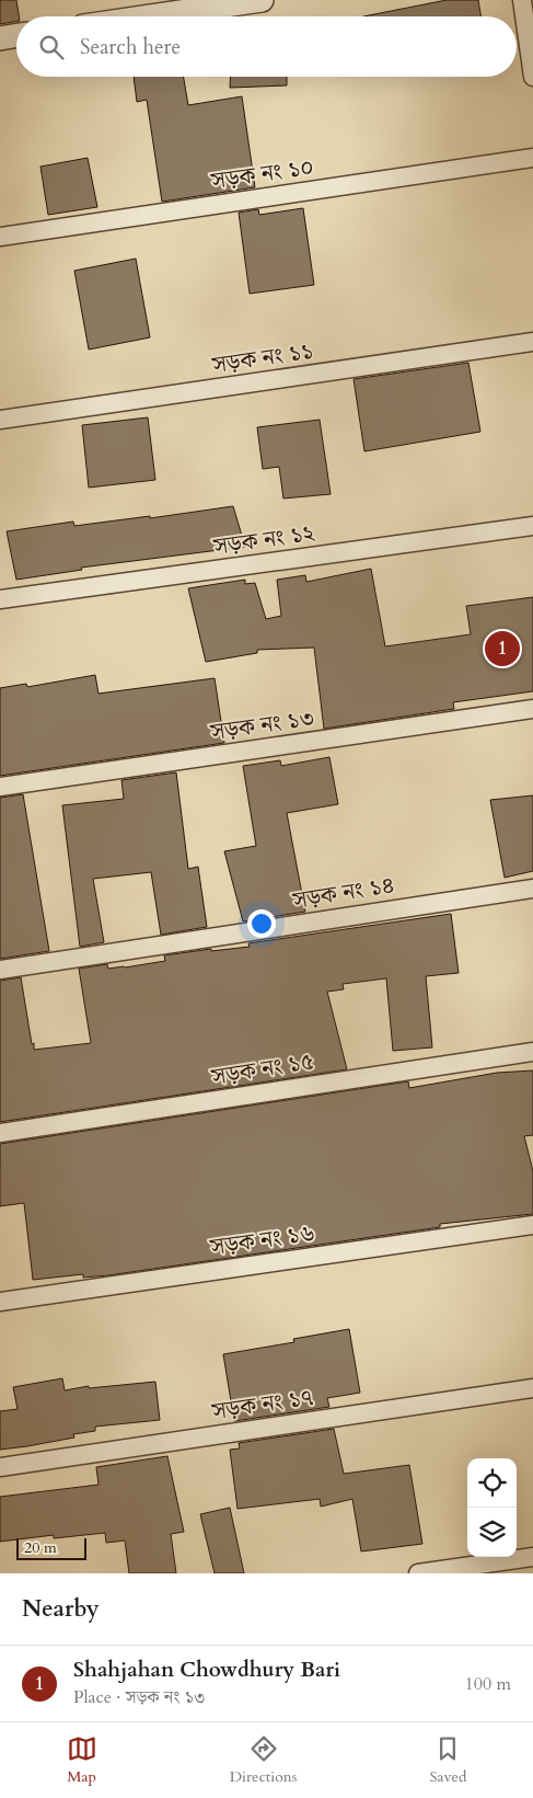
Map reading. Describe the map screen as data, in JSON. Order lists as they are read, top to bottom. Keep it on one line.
{"streets":{"street":["সড়ক নং ১০","সড়ক নং ১১","সড়ক নং ১২","সড়ক নং ১৩","সড়ক নং ১৪","সড়ক নং ১৫","সড়ক নং ১৬","সড়ক নং ১৭"]},"scale_bar":"20 m","page":{"search":"Search here","pins":"1","scale":"20 m","heading":"Nearby","list":[{"mark":"1","name":"Shahjahan Chowdhury Bari","note":"Place · সড়ক নং ১৩","value":"100 m"}],"nav":["Map","Directions","Saved"]}}
